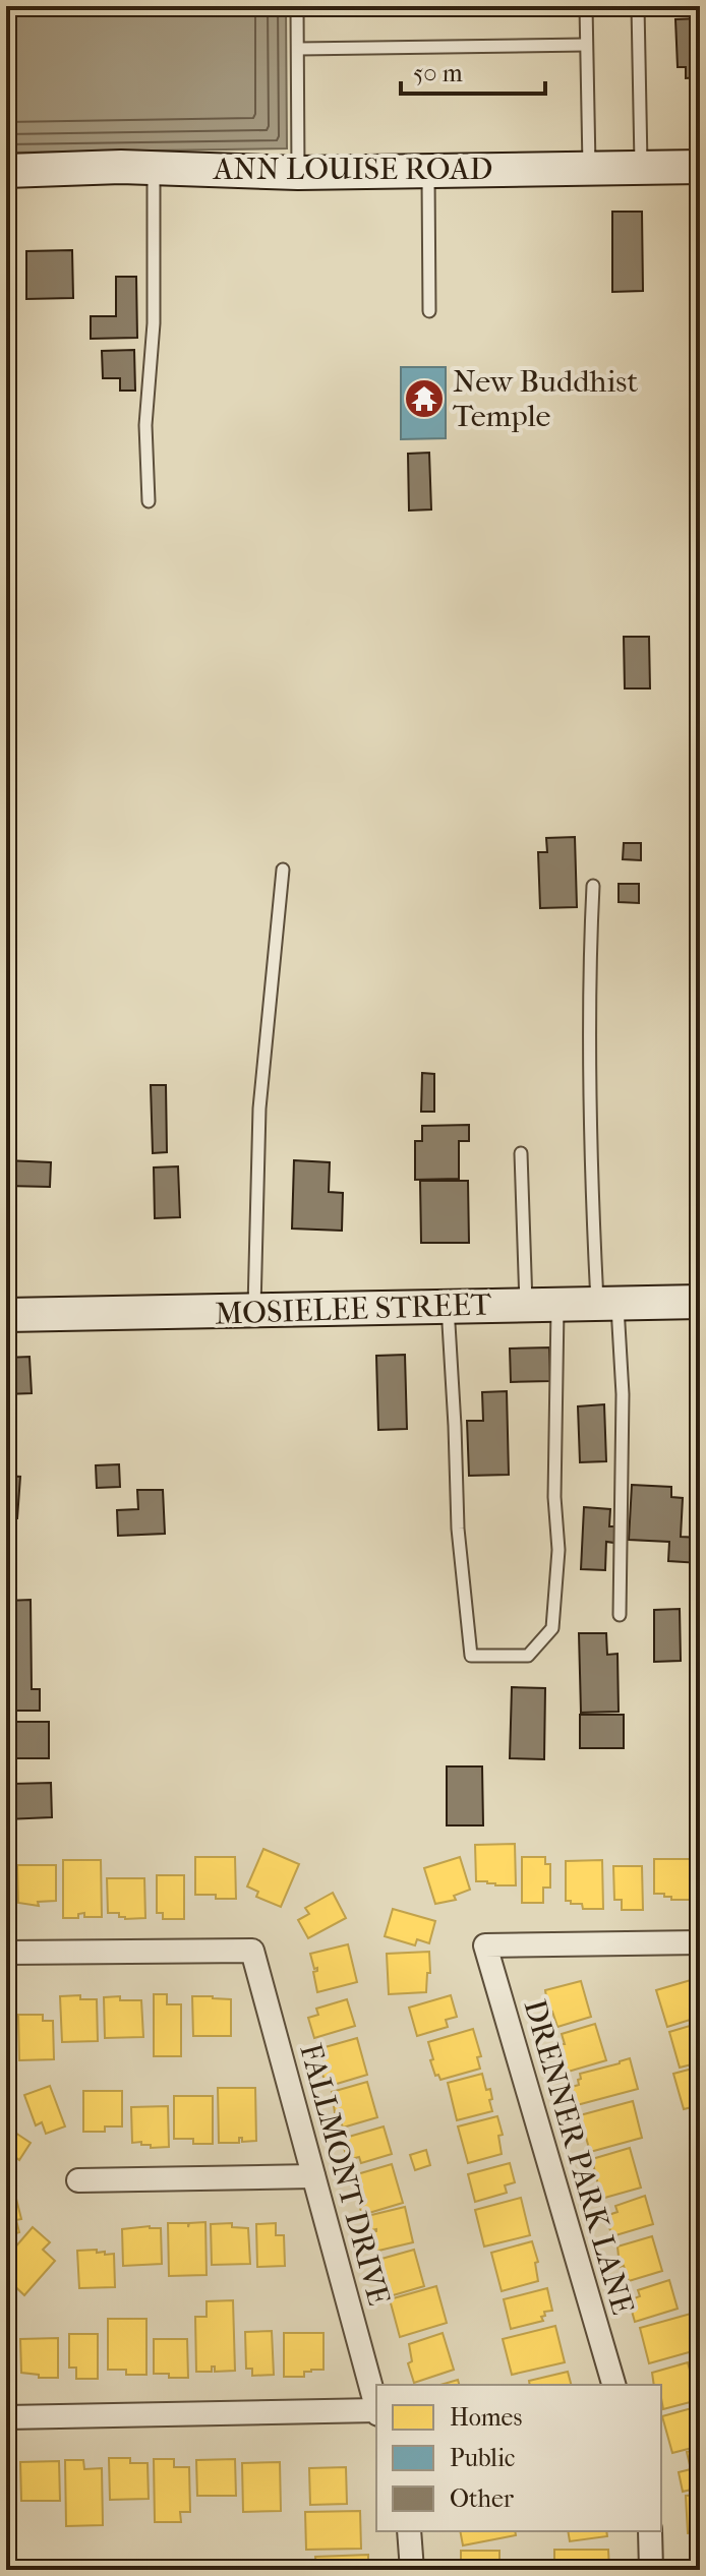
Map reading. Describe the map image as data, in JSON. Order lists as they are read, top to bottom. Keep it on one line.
{"streets":{"street":["ANN LOUISE ROAD","MOSIELEE STREET","DRENNER PARK LANE","FALLMONT DRIVE"]},"places":{"temple":["New Buddhist Temple"]},"legend":["Homes","Public","Other"],"scale_bar":"50 m"}
